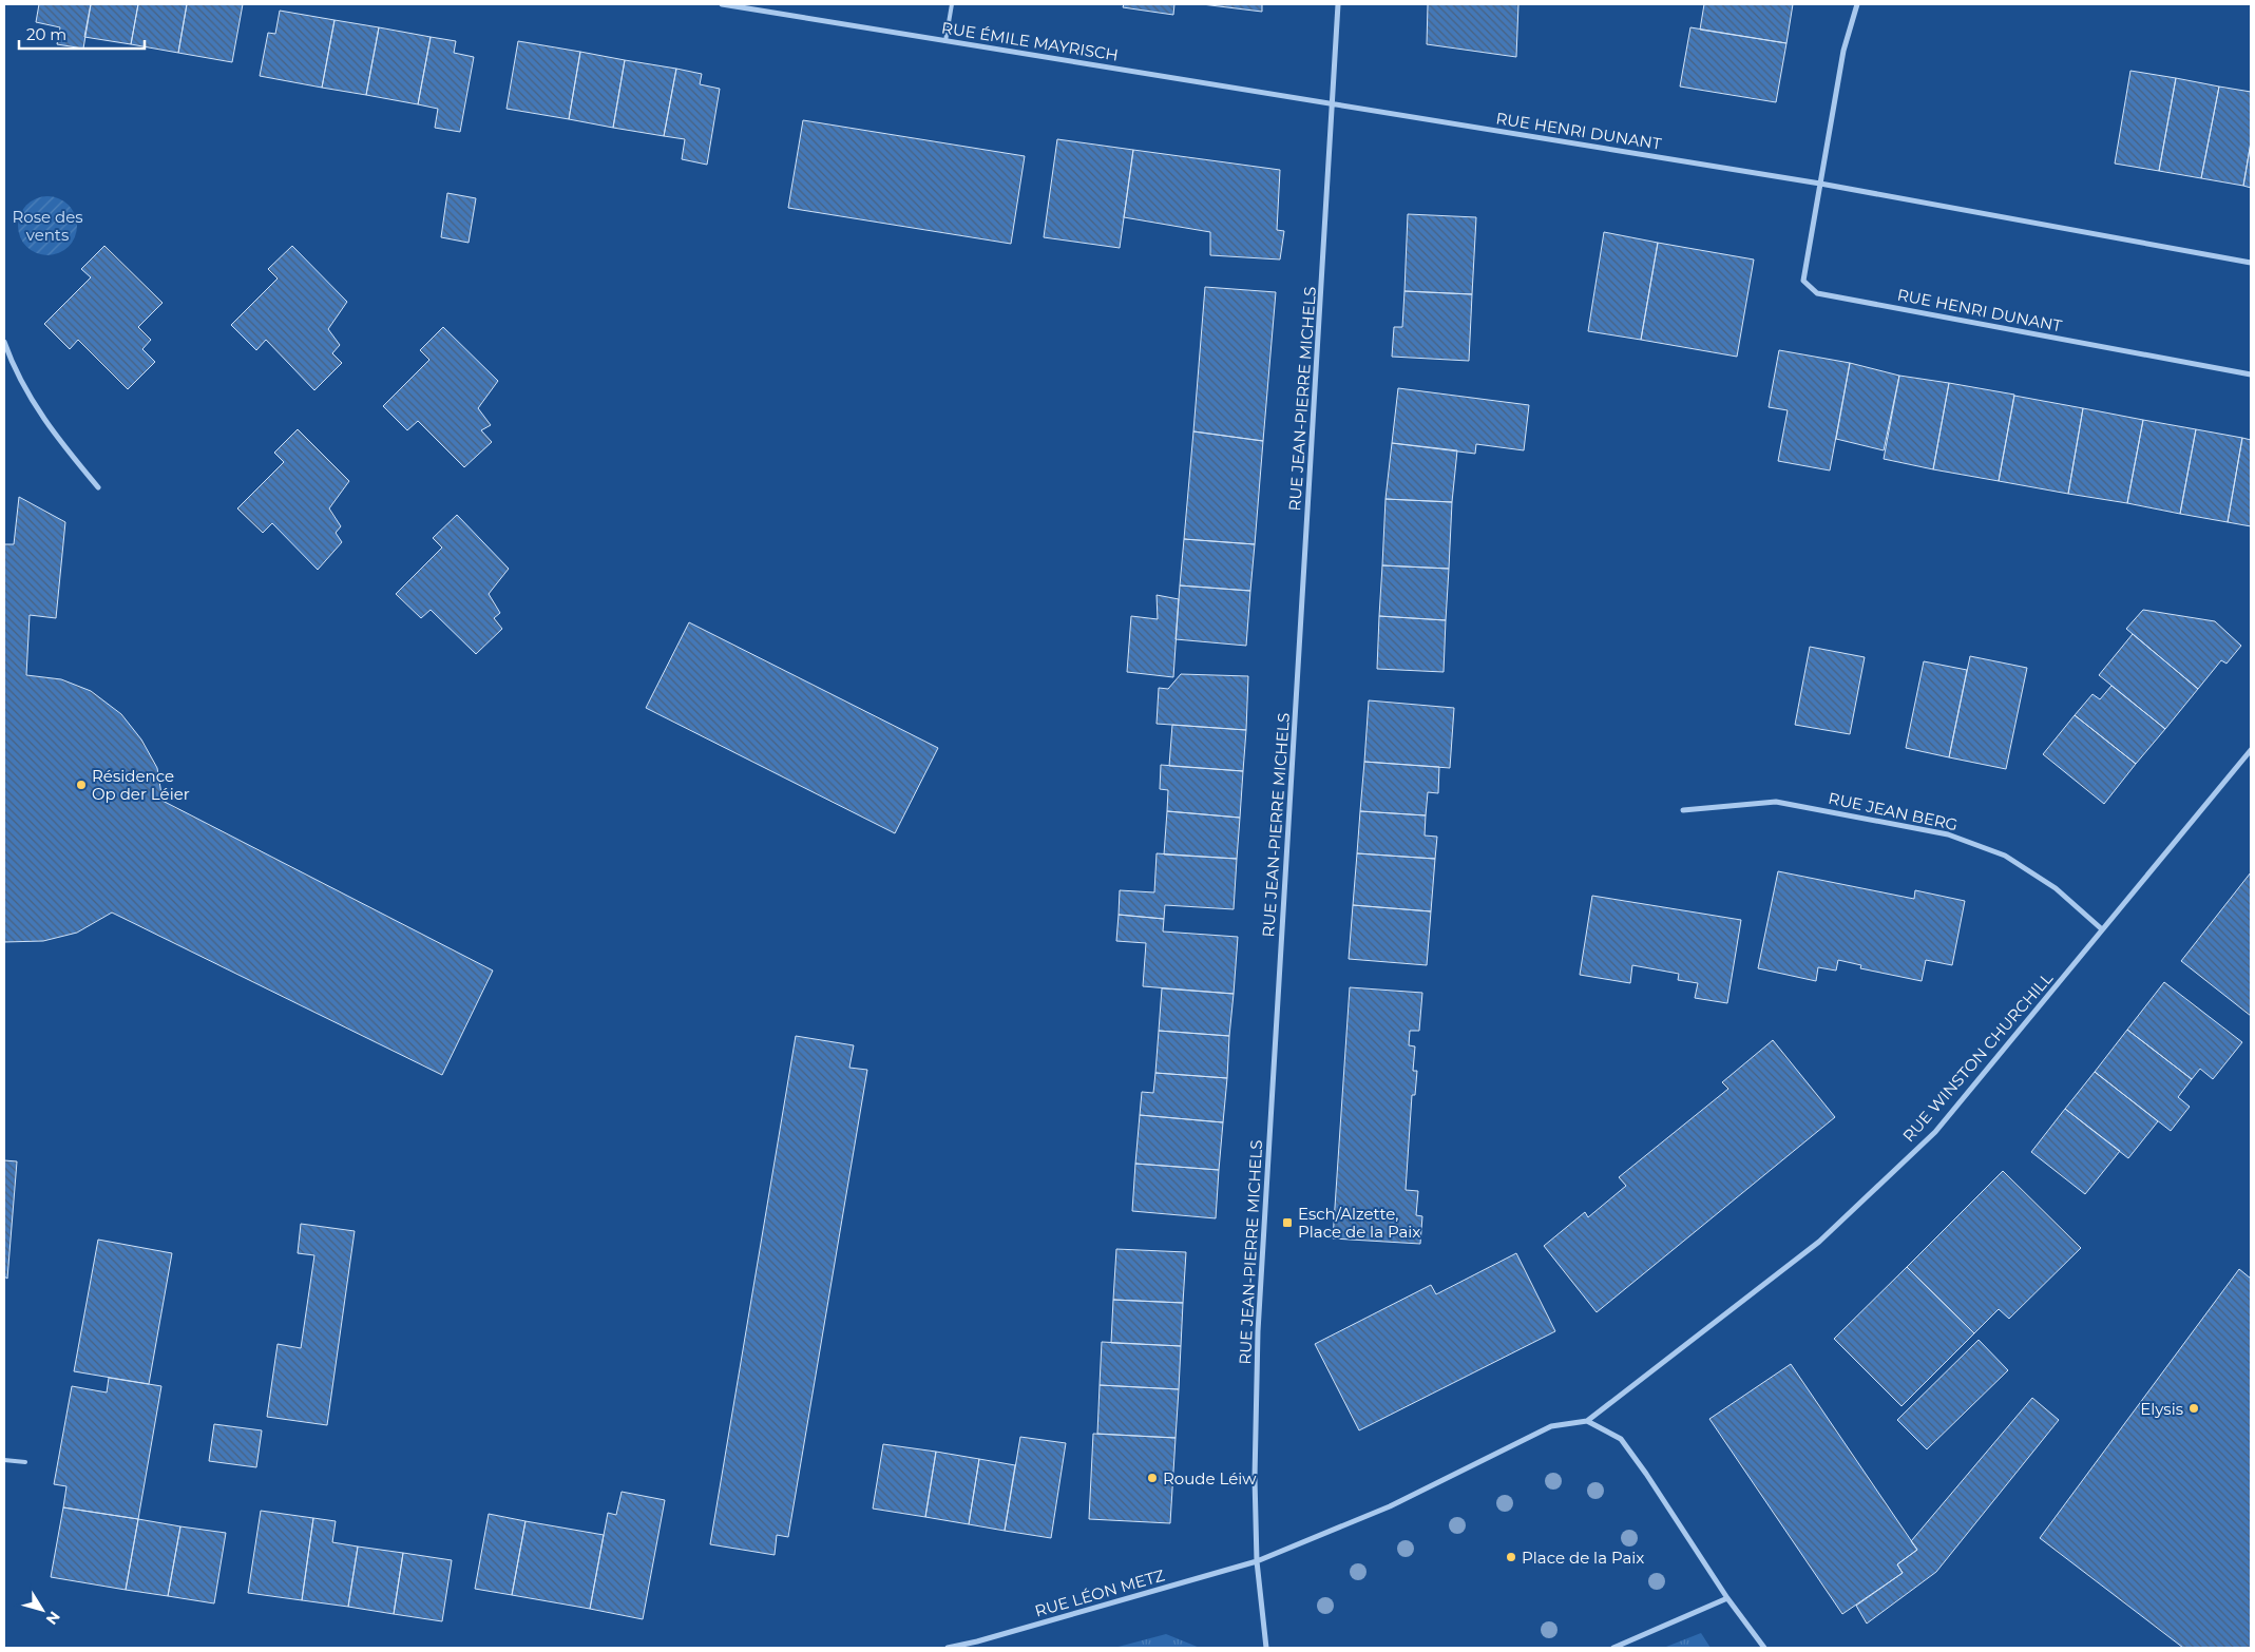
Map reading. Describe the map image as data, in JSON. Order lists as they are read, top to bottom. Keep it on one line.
{"streets":{"street":["RUE ÉMILE MAYRISCH","RUE HENRI DUNANT","RUE JEAN-PIERRE MICHELS","RUE JEAN BERG","RUE WINSTON CHURCHILL","RUE LÉON METZ"]},"crossings":[["RUE ÉMILE MAYRISCH","RUE HENRI DUNANT"],["RUE ÉMILE MAYRISCH","RUE JEAN-PIERRE MICHELS"],["RUE HENRI DUNANT","RUE JEAN-PIERRE MICHELS"],["RUE JEAN-PIERRE MICHELS","RUE LÉON METZ"],["RUE JEAN BERG","RUE WINSTON CHURCHILL"]],"parks":["Rose des vents"],"places":{"other":["Résidence Op der Léier","Elysis","Roude Léiw","Place de la Paix"],"transit":["Esch/Alzette, Place de la Paix"]},"scale_bar":"20 m","north":"bottom right"}
